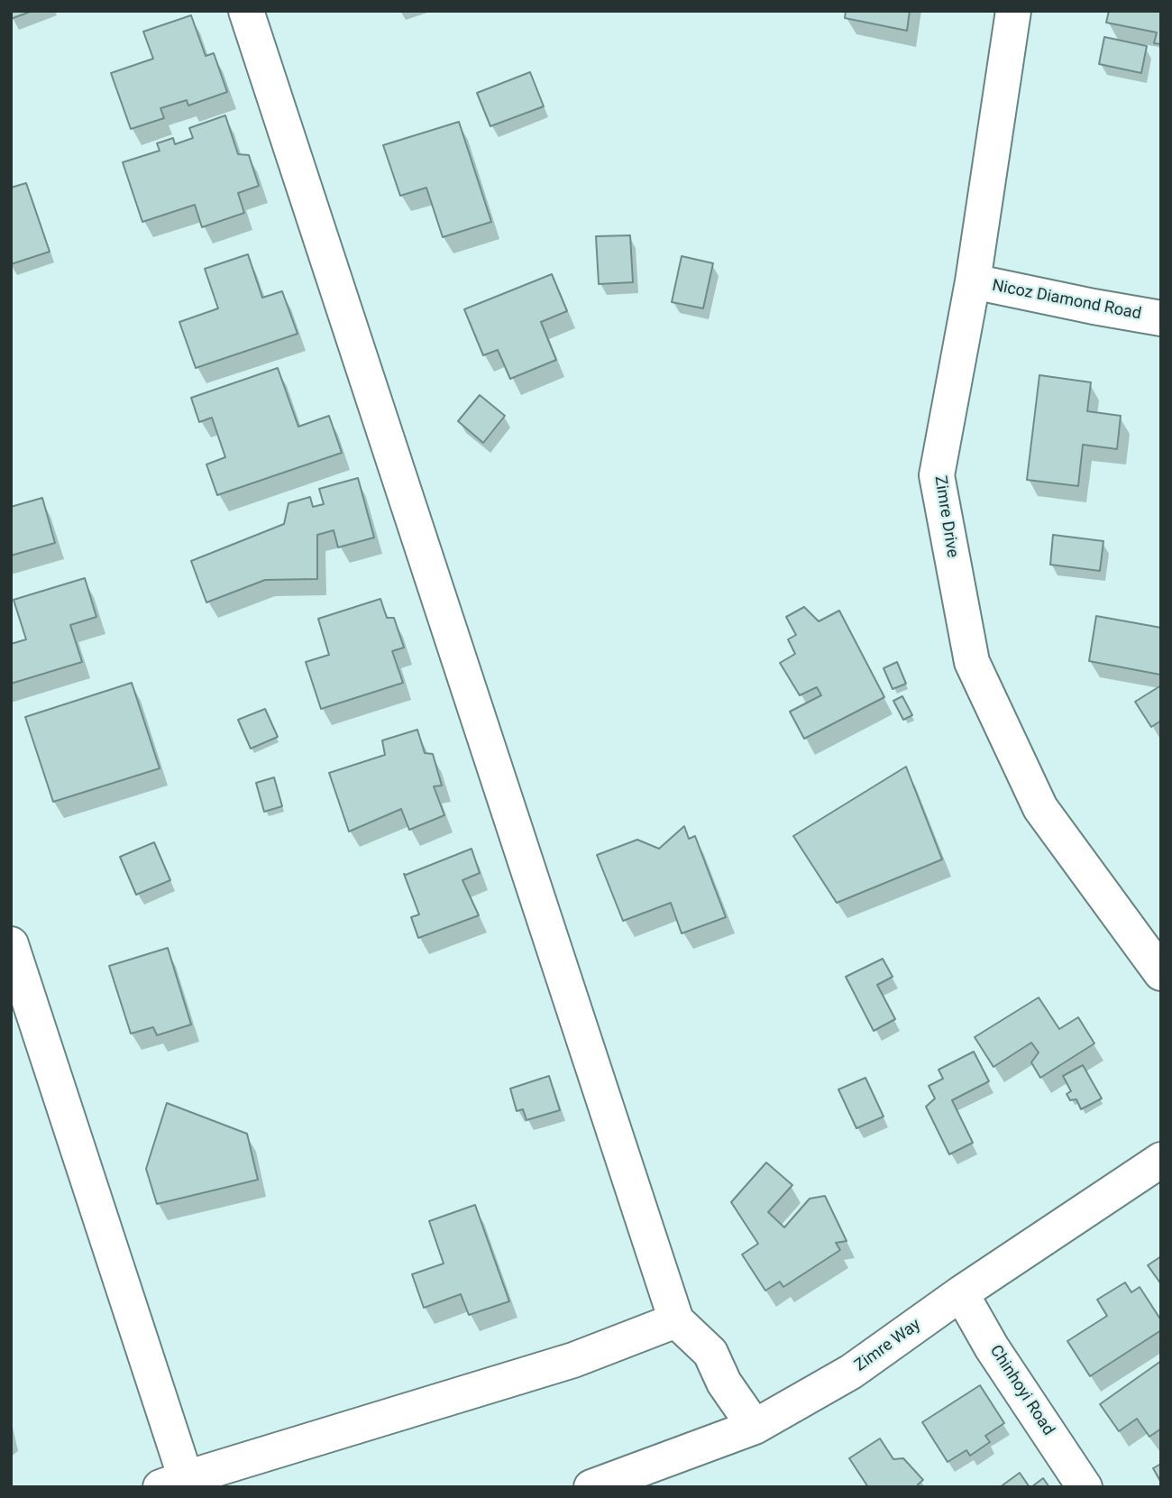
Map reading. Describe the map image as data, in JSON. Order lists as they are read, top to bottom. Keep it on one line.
{"streets":{"street":["Nicoz Diamond Road","Zimre Drive","Zimre Way","Chinhoyi Road"]},"crossings":[["Nicoz Diamond Road","Zimre Drive"],["Zimre Way","Chinhoyi Road"]]}
